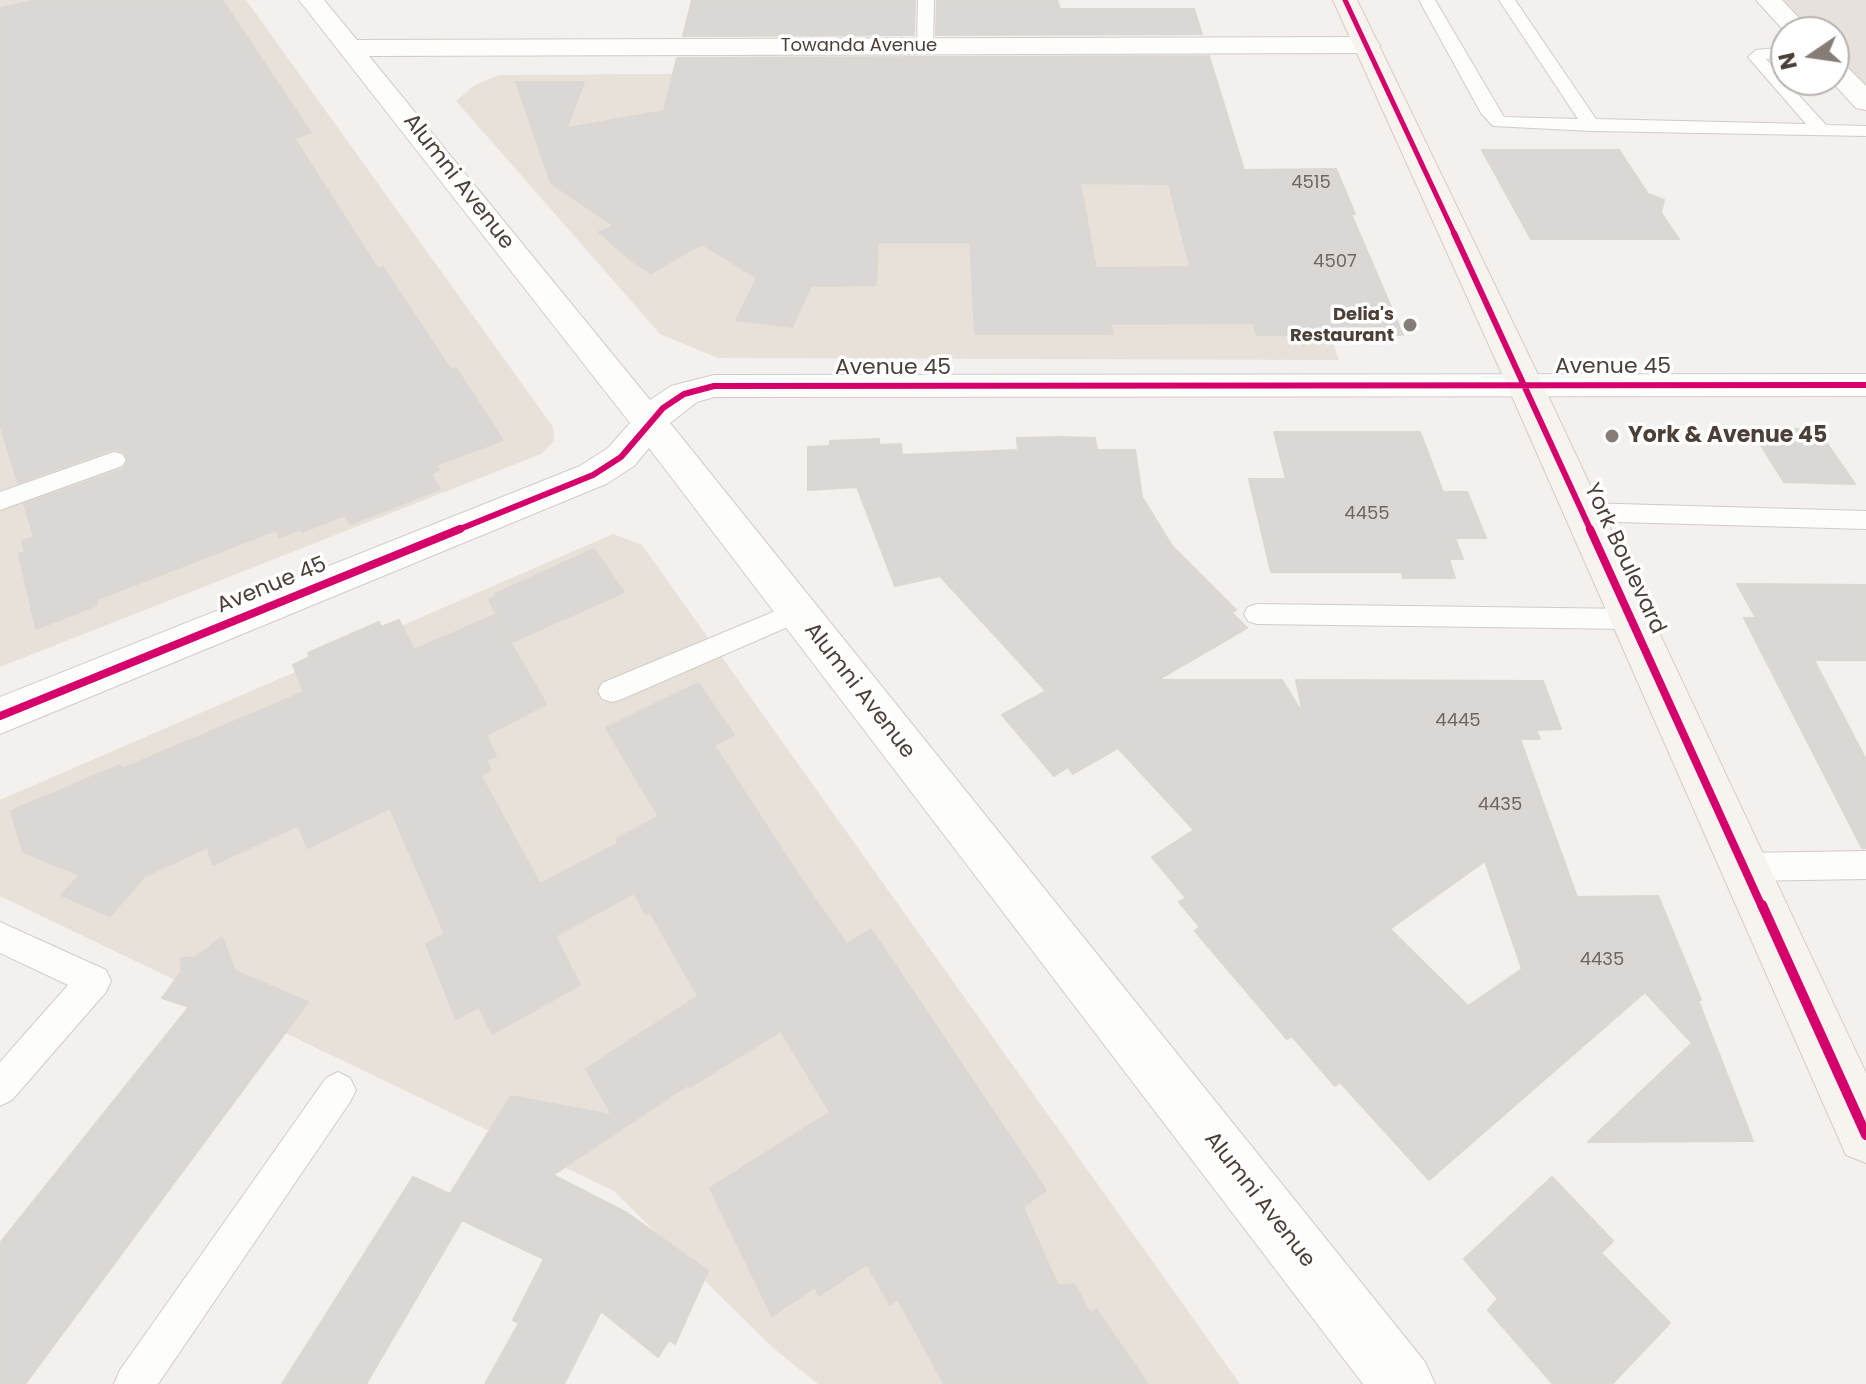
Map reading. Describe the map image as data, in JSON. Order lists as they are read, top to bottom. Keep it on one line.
{"streets":{"main road":["York Boulevard"],"street":["Towanda Avenue","Alumni Avenue","Avenue 45"]},"crossings":[["Towanda Avenue","Alumni Avenue"],["Towanda Avenue","York Boulevard"],["Alumni Avenue","Avenue 45"],["Avenue 45","York Boulevard"]],"places":["Delia's Restaurant","York & Avenue 45"],"house_numbers":["4515","4507","4455","4445","4435","4435"],"north":"left"}
